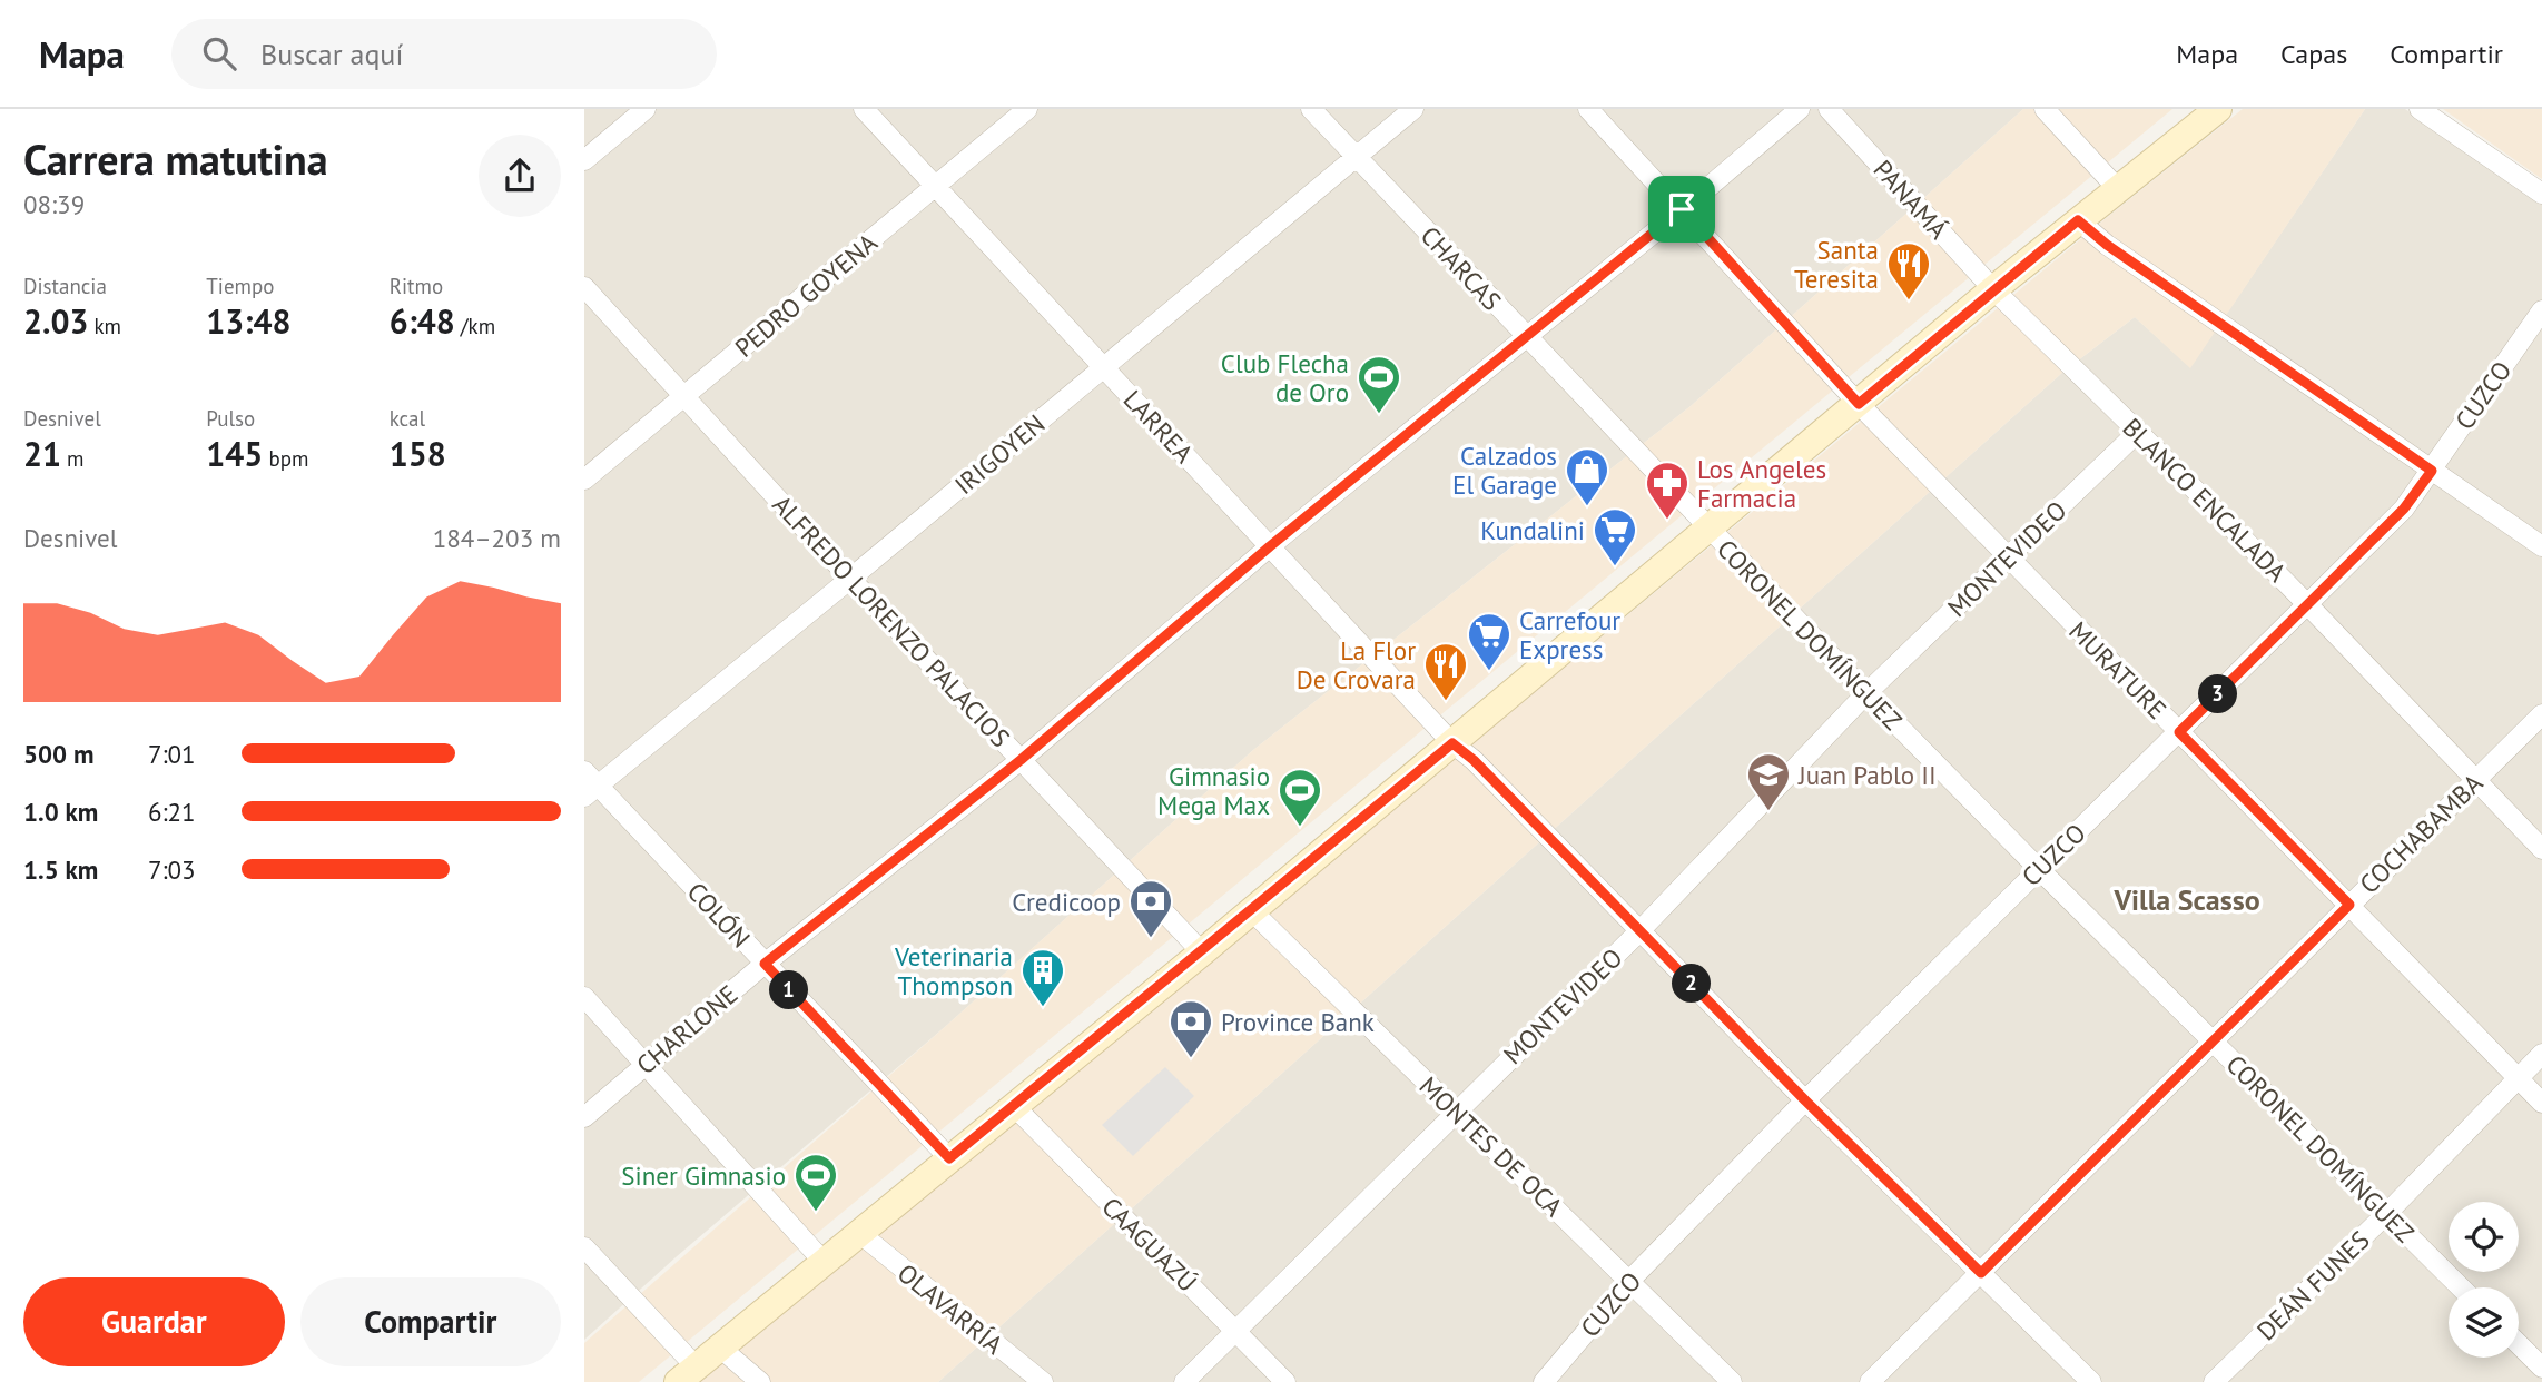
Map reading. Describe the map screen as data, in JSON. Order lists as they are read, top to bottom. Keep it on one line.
{"streets":{"street":["PANAMÁ","CHARCAS","PEDRO GOYENA","CUZCO","LARREA","IRIGOYEN","BLANCO ENCALADA","MONTEVIDEO","ALFREDO LORENZO PALACIOS","CORONEL DOMÍNGUEZ","MURATURE","COCHABAMBA","COLÓN","CHARLONE","MONTES DE OCA","CAAGUAZÚ","DEÁN FUNES","OLAVARRÍA"]},"crossings":[["PANAMÁ","BLANCO ENCALADA"],["CHARCAS","IRIGOYEN"],["CHARCAS","CORONEL DOMÍNGUEZ"],["CHARCAS","CHARLONE"],["PEDRO GOYENA","LARREA"],["PEDRO GOYENA","ALFREDO LORENZO PALACIOS"],["CUZCO","LARREA"],["CUZCO","BLANCO ENCALADA"],["CUZCO","CORONEL DOMÍNGUEZ"],["CUZCO","MURATURE"],["CUZCO","MONTES DE OCA"],["LARREA","IRIGOYEN"],["LARREA","MONTEVIDEO"],["LARREA","COCHABAMBA"],["LARREA","CHARLONE"],["IRIGOYEN","ALFREDO LORENZO PALACIOS"],["IRIGOYEN","COLÓN"],["BLANCO ENCALADA","MONTEVIDEO"],["BLANCO ENCALADA","COCHABAMBA"],["MONTEVIDEO","CORONEL DOMÍNGUEZ"],["MONTEVIDEO","MURATURE"],["MONTEVIDEO","MONTES DE OCA"],["MONTEVIDEO","CAAGUAZÚ"],["ALFREDO LORENZO PALACIOS","CHARLONE"],["CORONEL DOMÍNGUEZ","COCHABAMBA"],["CORONEL DOMÍNGUEZ","DEÁN FUNES"],["MURATURE","COCHABAMBA"],["MURATURE","CHARLONE"],["MURATURE","DEÁN FUNES"],["COLÓN","CHARLONE"]],"districts":["Villa Scasso"],"places":{"restaurant":["Santa Teresita","La Flor De Crovara"],"sports":["Club Flecha de Oro","Gimnasio Mega Max","Siner Gimnasio"],"shop":["Calzados El Garage"],"pharmacy":["Los Angeles Farmacia"],"supermarket":["Kundalini","Carrefour Express"],"school or university":["Juan Pablo II"],"bank":["Credicoop","Province Bank"],"building":["Veterinaria Thompson"]},"page":{"header":"Mapa","search":"Buscar aquí","nav":["Mapa","Capas","Compartir"],"heading":["Carrera matutina","08:39"],"stats":[["Distancia","2.03 km"],["Tiempo","13:48"],["Ritmo","6:48 /km"],["Desnivel","21 m"],["Pulso","145 bpm"],["kcal","158"]],"chart":["Desnivel","184–203 m"],"pins":["3","2","1"],"list":[{"name":"500 m","note":"7:01"},{"name":"1.0 km","note":"6:21"},{"name":"1.5 km","note":"7:03"}],"buttons":["Guardar","Compartir"]}}
